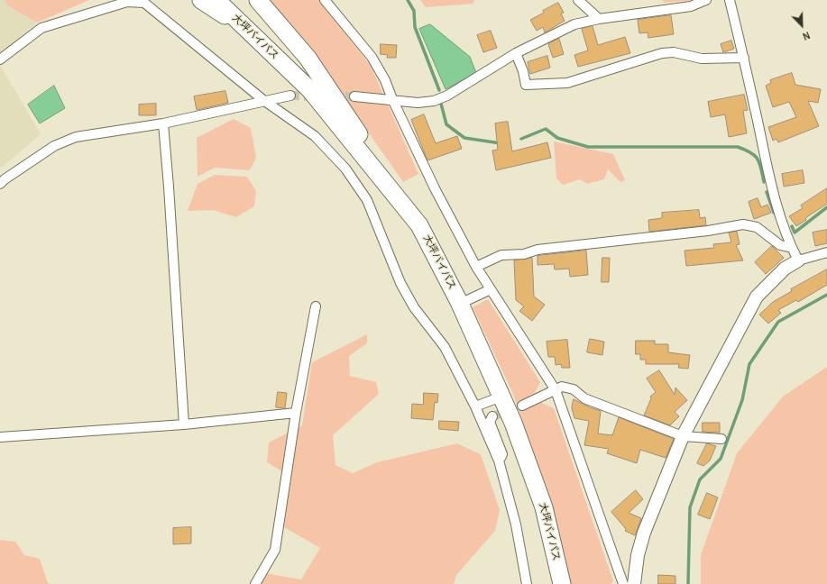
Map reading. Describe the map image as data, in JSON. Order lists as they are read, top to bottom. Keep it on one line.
{"streets":{"highway":["大坪バイパス"]},"north":"bottom right"}
